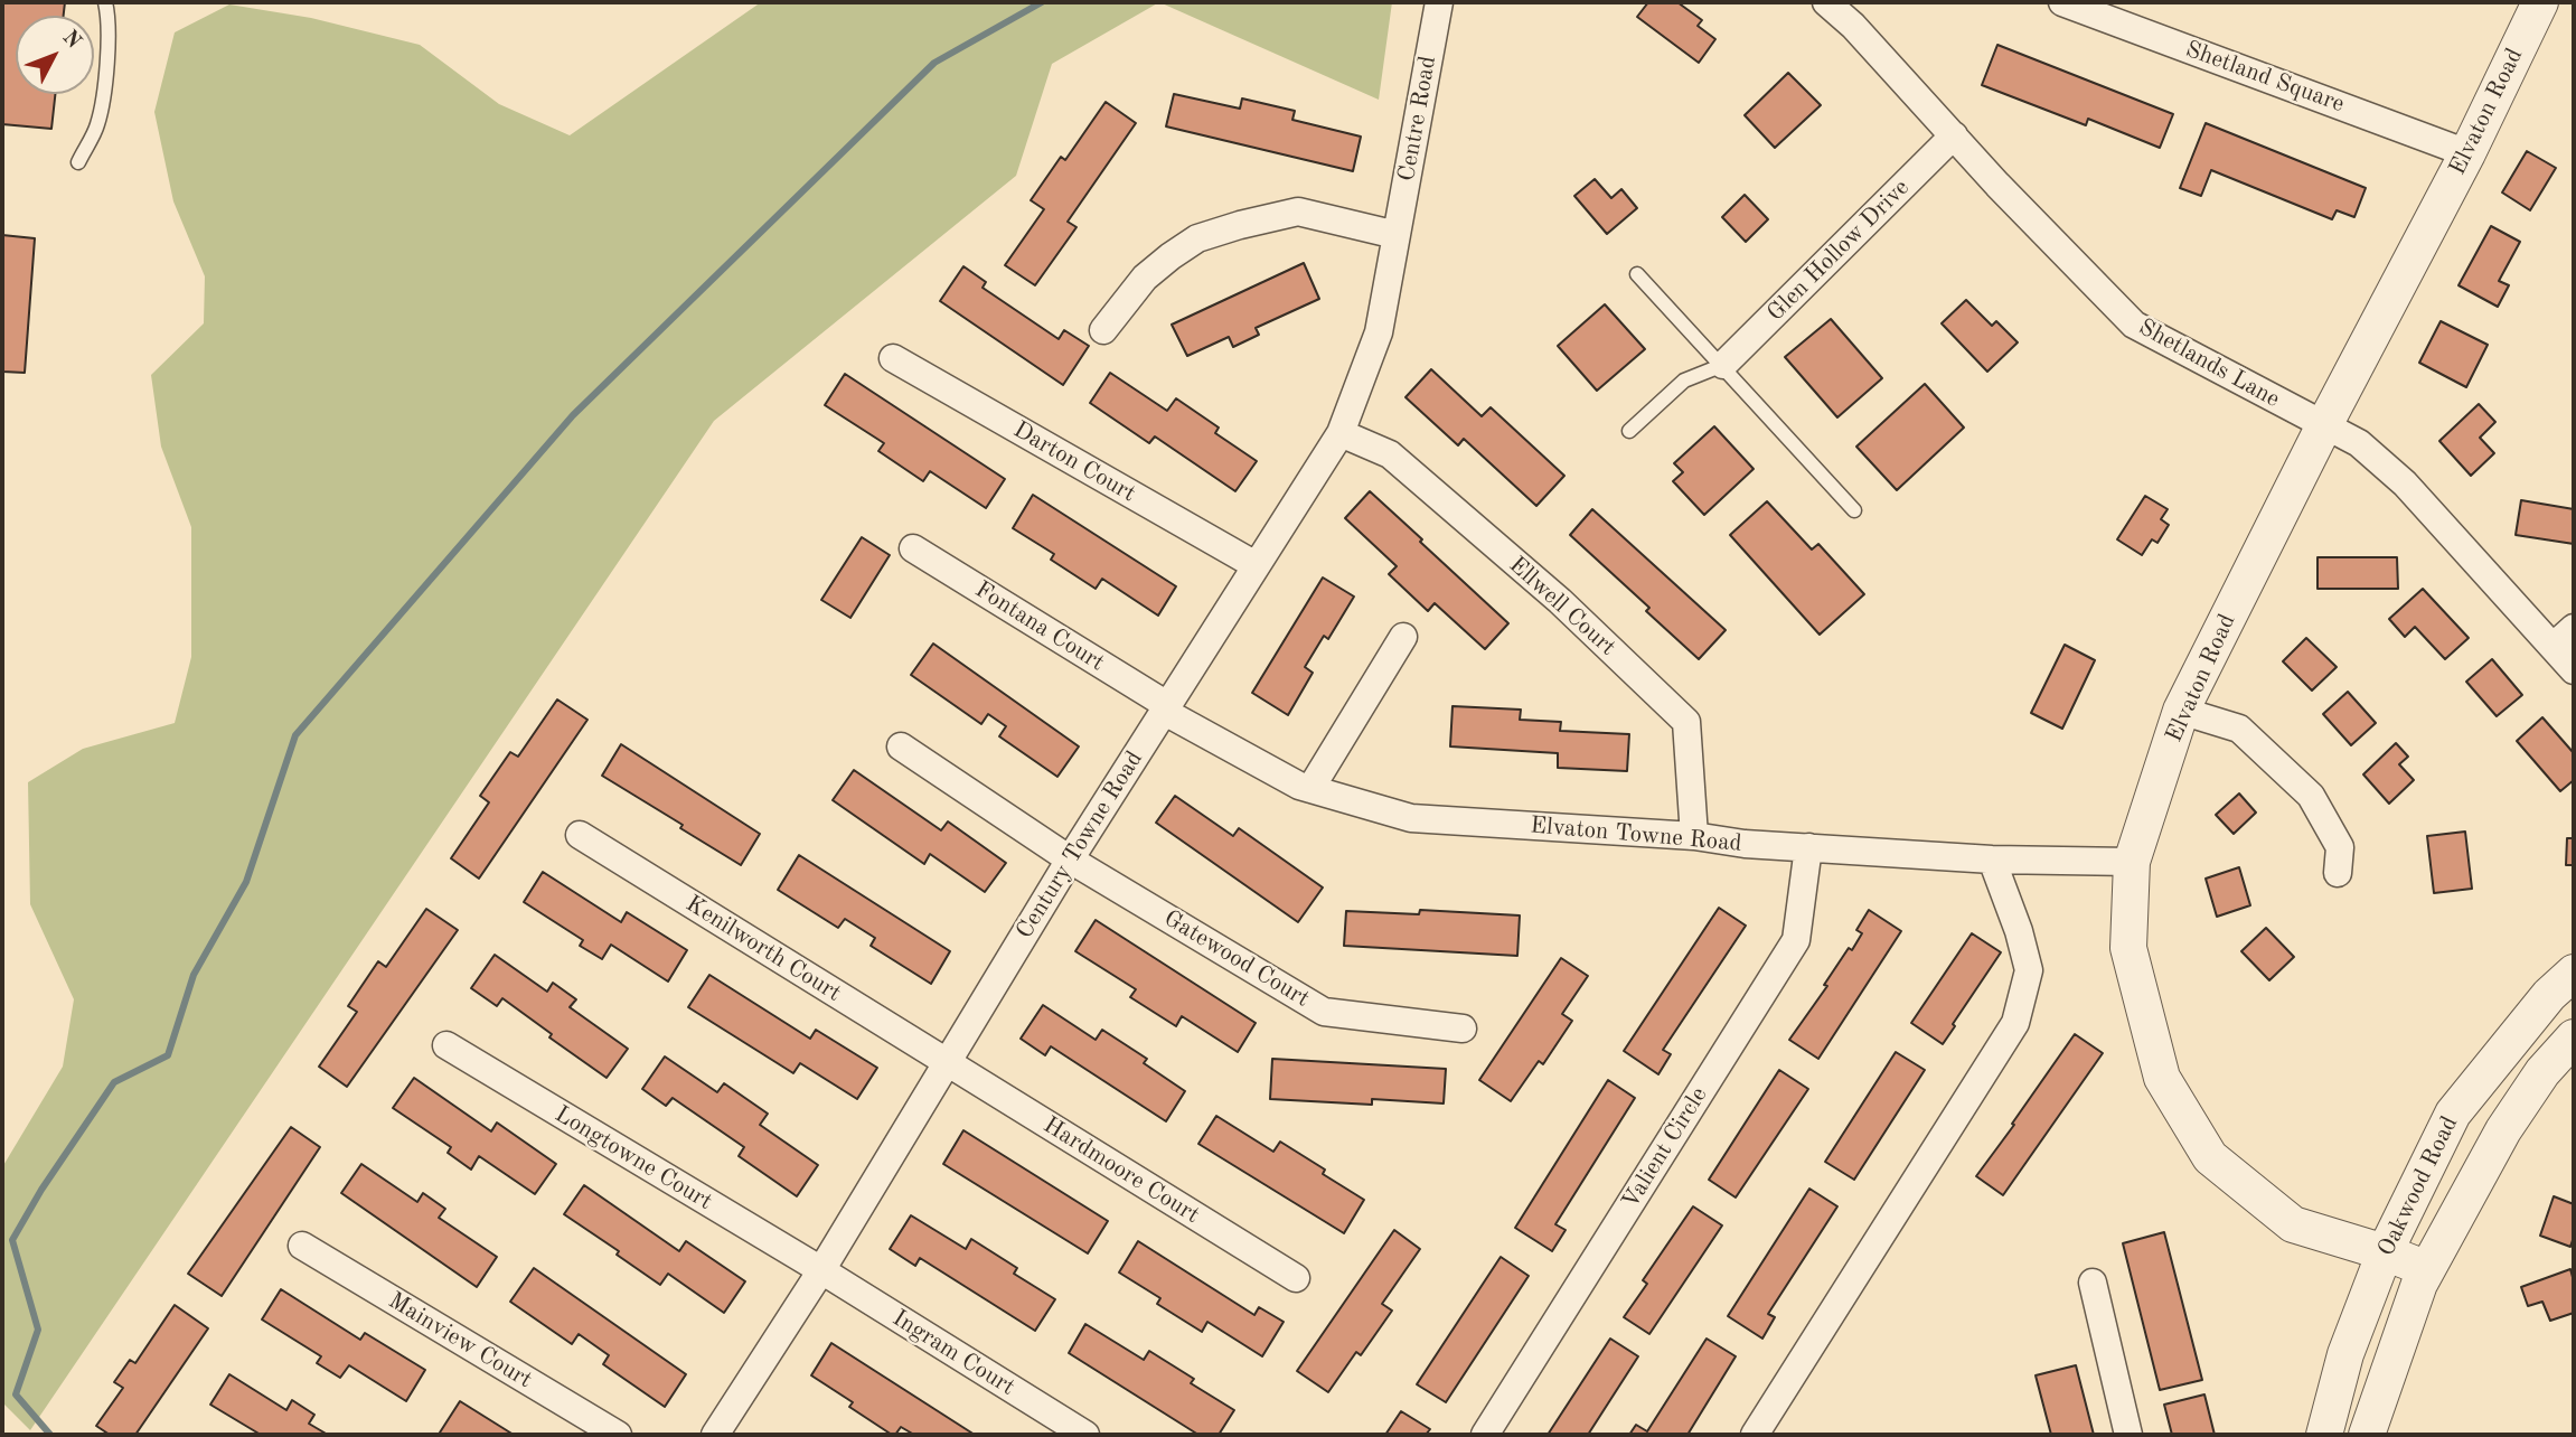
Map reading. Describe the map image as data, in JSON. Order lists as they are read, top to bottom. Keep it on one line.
{"streets":{"street":["Shetland Square","Elvaton Road","Centre Road","Glen Hollow Drive","Shetlands Lane","Darton Court","Ellwell Court","Fontana Court","Elvaton Towne Road","Century Towne Road","Kenilworth Court","Gatewood Court","Valient Circle","Longtowne Court","Hardmoore Court","Oakwood Road","Mainview Court","Ingram Court"]},"crossings":[["Shetland Square","Elvaton Road"],["Elvaton Road","Shetlands Lane"],["Elvaton Road","Elvaton Towne Road"],["Elvaton Road","Oakwood Road"],["Centre Road","Century Towne Road"],["Glen Hollow Drive","Shetlands Lane"],["Darton Court","Century Towne Road"],["Ellwell Court","Elvaton Towne Road"],["Ellwell Court","Century Towne Road"],["Fontana Court","Elvaton Towne Road"],["Fontana Court","Century Towne Road"],["Elvaton Towne Road","Century Towne Road"],["Elvaton Towne Road","Valient Circle"],["Century Towne Road","Kenilworth Court"],["Century Towne Road","Gatewood Court"],["Century Towne Road","Longtowne Court"],["Century Towne Road","Hardmoore Court"],["Century Towne Road","Ingram Court"],["Kenilworth Court","Hardmoore Court"],["Longtowne Court","Ingram Court"]],"north":"top right"}
